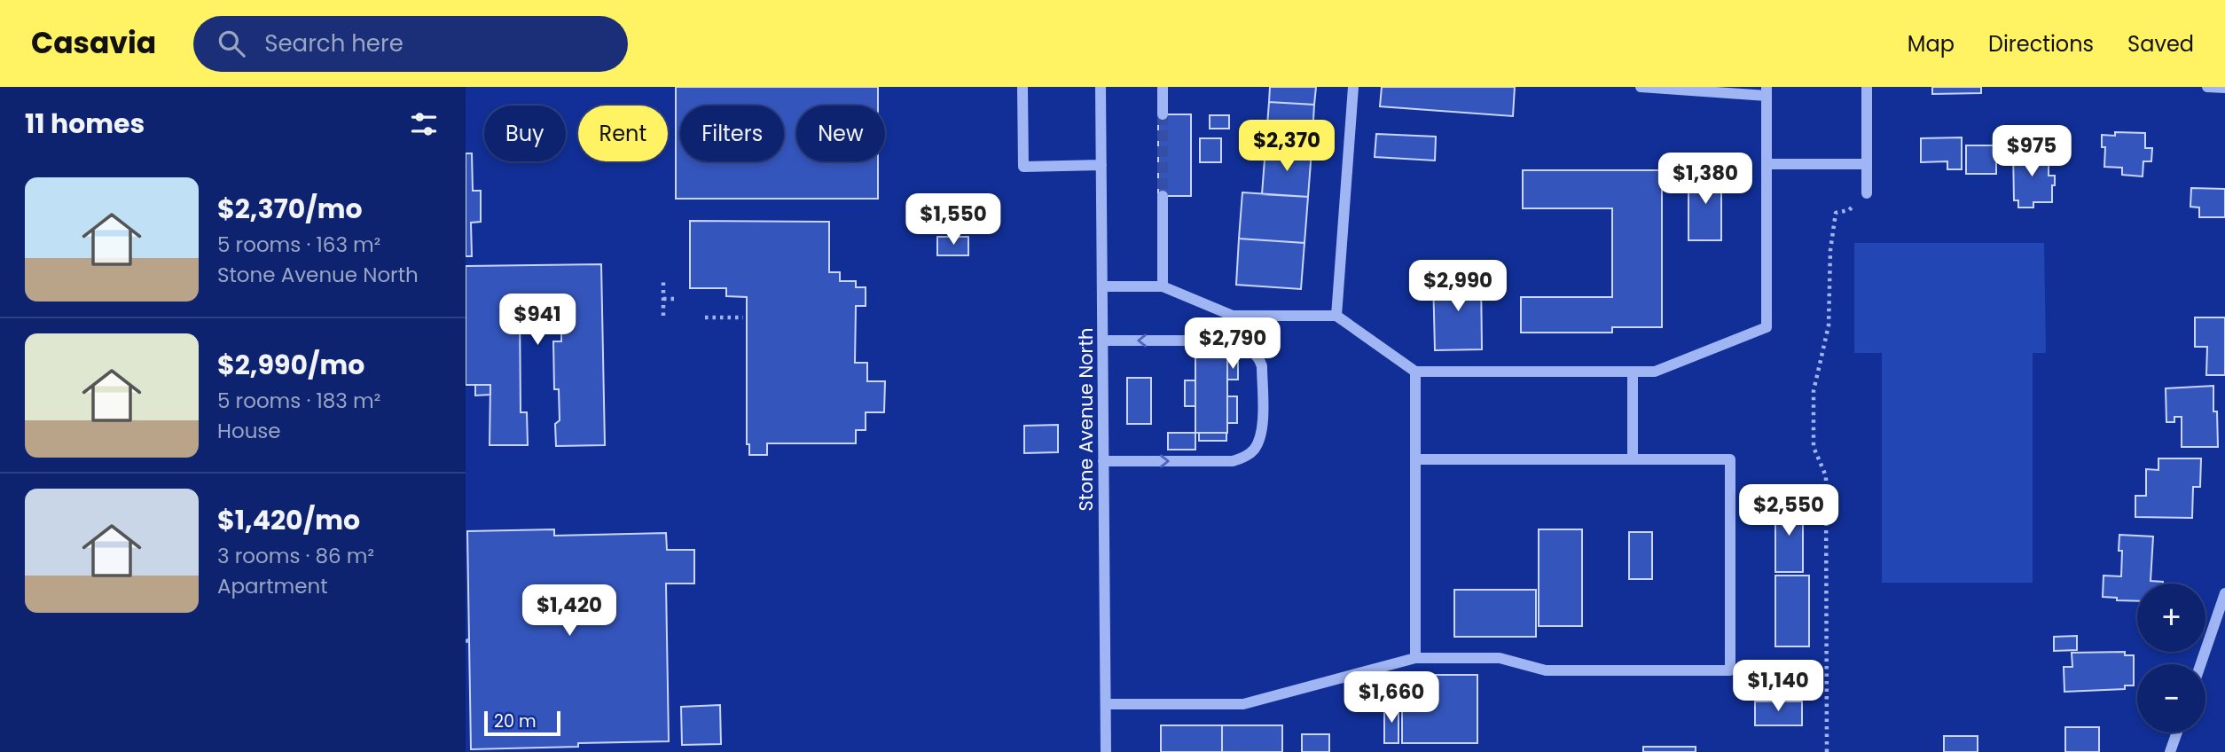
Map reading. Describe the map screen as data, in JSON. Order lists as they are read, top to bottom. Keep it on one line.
{"streets":{"street":["Stone Avenue North"]},"scale_bar":"20 m","page":{"header":"Casavia","search":"Search here","nav":["Map","Directions","Saved"],"heading":"11 homes","chip":["Buy","Rent","Filters","New"],"price":["$2,370","$975","$1,380","$1,550","$2,990","$941","$2,790","$2,550","$1,420","$1,140","$1,660"],"list":[{"name":"$2,370/mo","note":"5 rooms · 163 m² · Stone Avenue North"},{"name":"$2,990/mo","note":"5 rooms · 183 m² · House"},{"name":"$1,420/mo","note":"3 rooms · 86 m² · Apartment"}],"map_buttons":["+","−"],"scale":"20 m"}}
